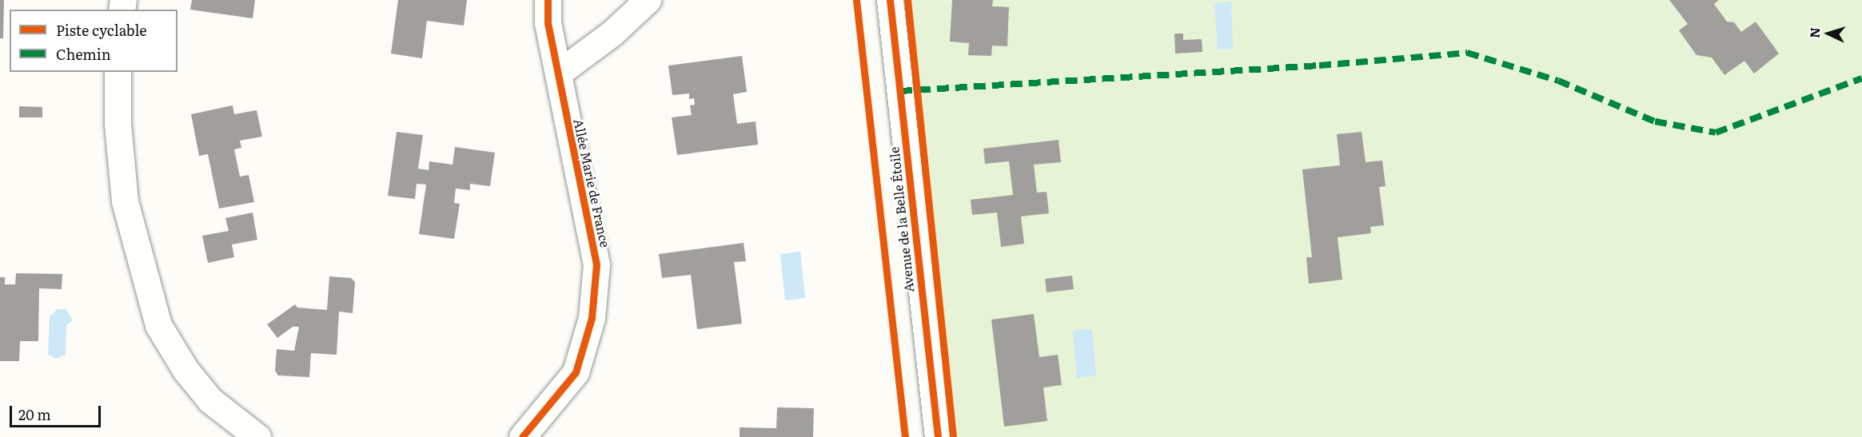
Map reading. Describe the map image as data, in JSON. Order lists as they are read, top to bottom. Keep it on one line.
{"streets":{"street":["Allée Marie de France","Avenue de la Belle Étoile"]},"legend":["Piste cyclable","Chemin"],"scale_bar":"20 m","north":"left"}
